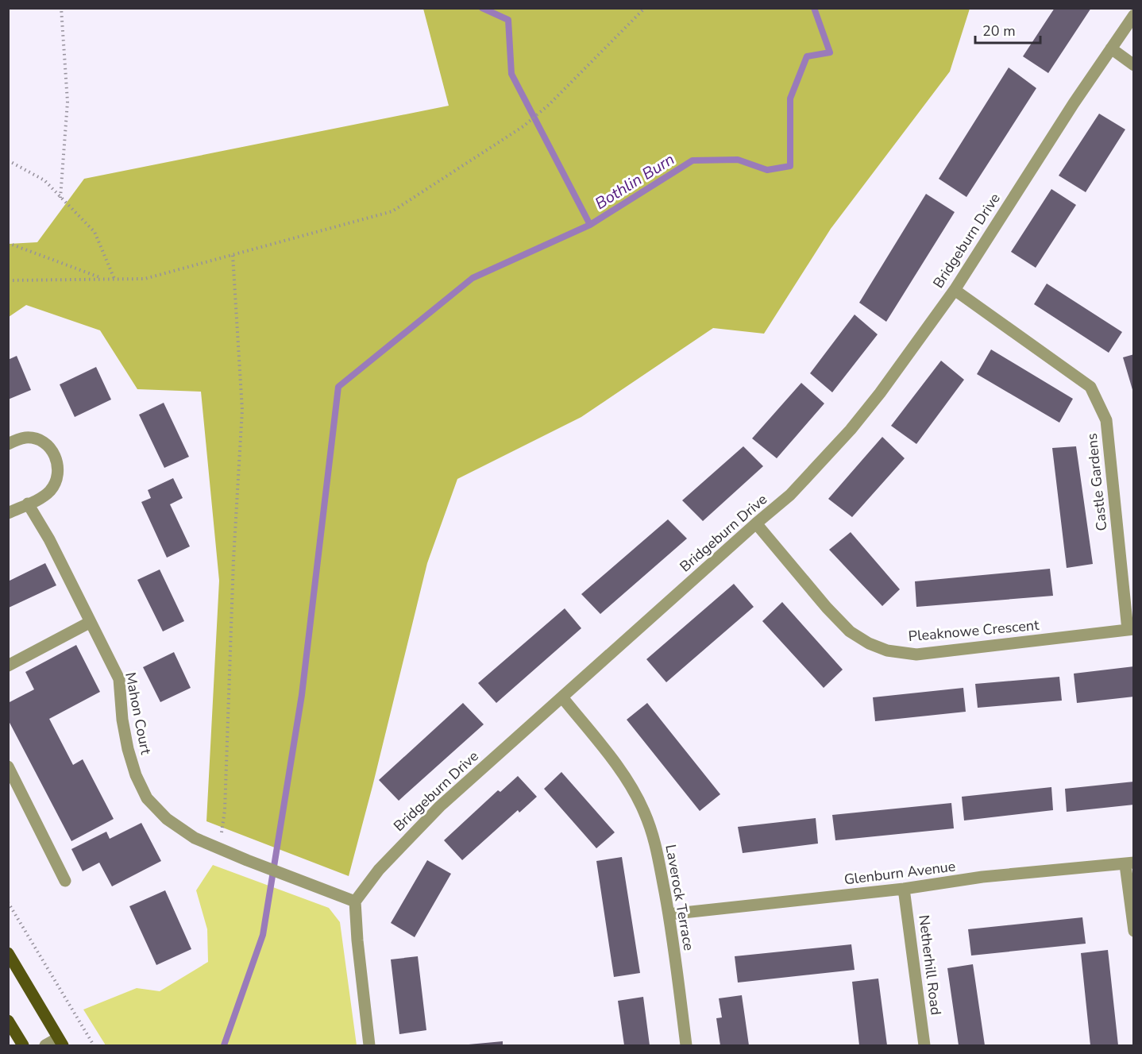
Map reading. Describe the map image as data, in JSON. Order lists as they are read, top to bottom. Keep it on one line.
{"streets":{"street":["Bridgeburn Drive","Castle Gardens","Pleaknowe Crescent","Mahon Court","Glenburn Avenue","Laverock Terrace","Netherhill Road"]},"crossings":[["Bridgeburn Drive","Castle Gardens"],["Bridgeburn Drive","Pleaknowe Crescent"],["Bridgeburn Drive","Mahon Court"],["Bridgeburn Drive","Laverock Terrace"],["Castle Gardens","Pleaknowe Crescent"],["Glenburn Avenue","Laverock Terrace"],["Glenburn Avenue","Netherhill Road"]],"water":["Bothlin Burn"],"scale_bar":"20 m"}
